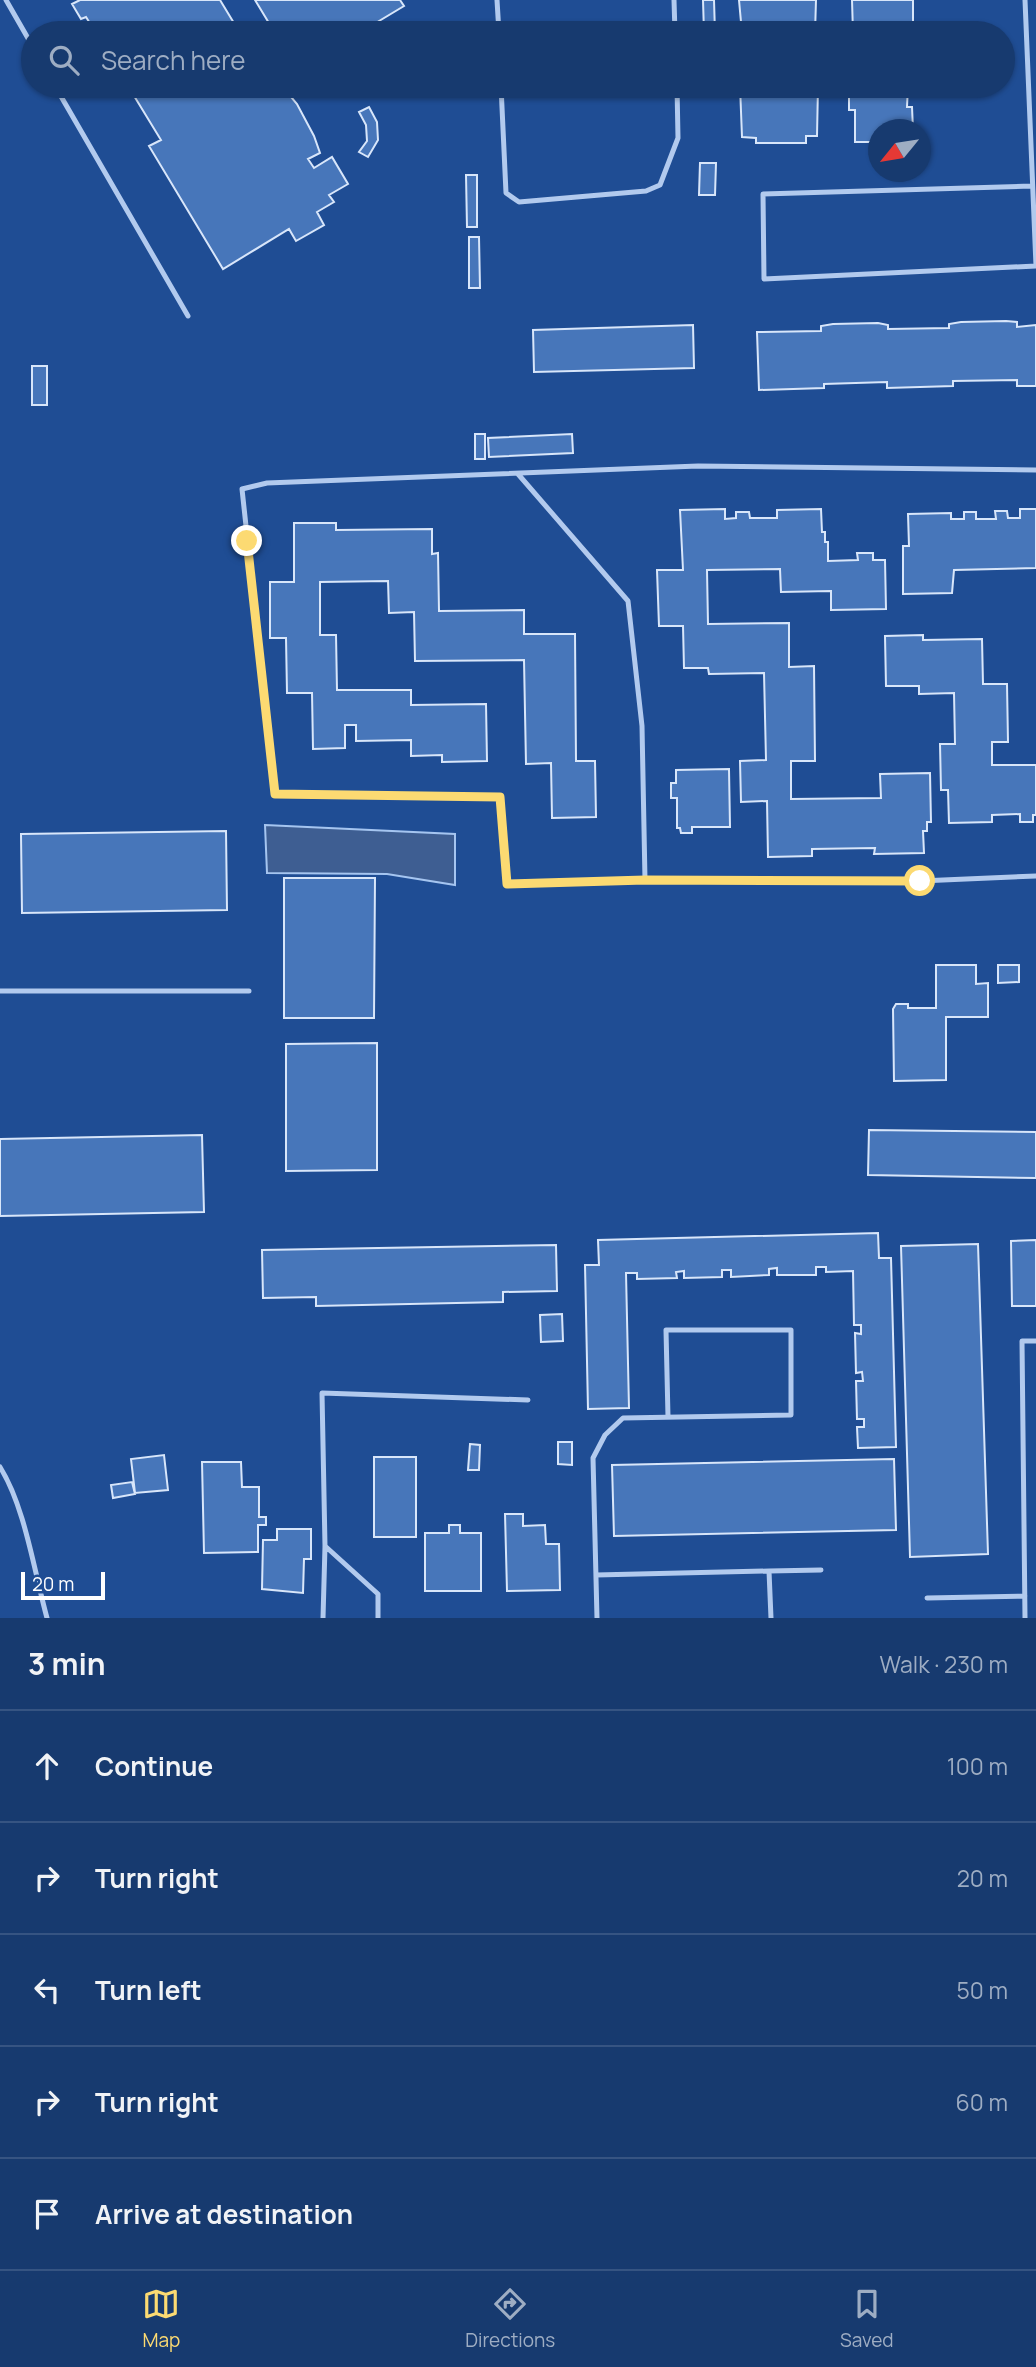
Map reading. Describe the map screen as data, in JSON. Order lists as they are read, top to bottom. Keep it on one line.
{"scale_bar":"20 m","north":"bottom left","page":{"search":"Search here","scale":"20 m","heading":["3 min","Walk · 230 m"],"list":[["Continue","100 m"],["Turn right","20 m"],["Turn left","50 m"],["Turn right","60 m"],"Arrive at destination"],"nav":["Map","Directions","Saved"]}}
